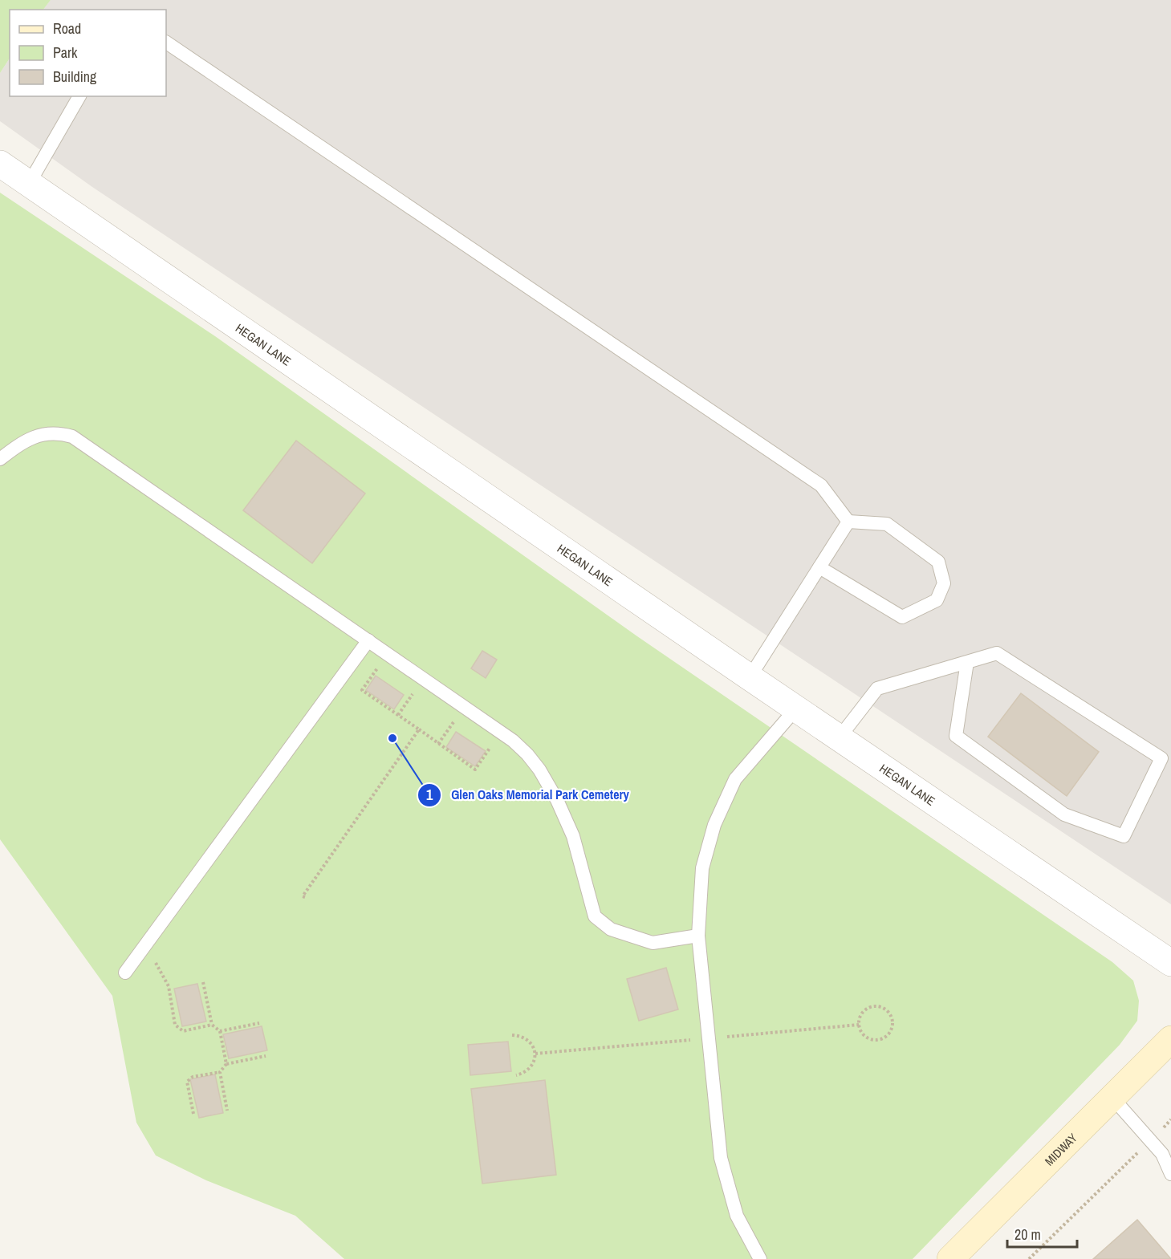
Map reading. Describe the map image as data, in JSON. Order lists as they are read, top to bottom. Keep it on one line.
{"streets":{"main road":["MIDWAY"],"street":["HEGAN LANE"]},"places":["Glen Oaks Memorial Park Cemetery"],"legend":["Road","Park","Building"],"scale_bar":"20 m"}
